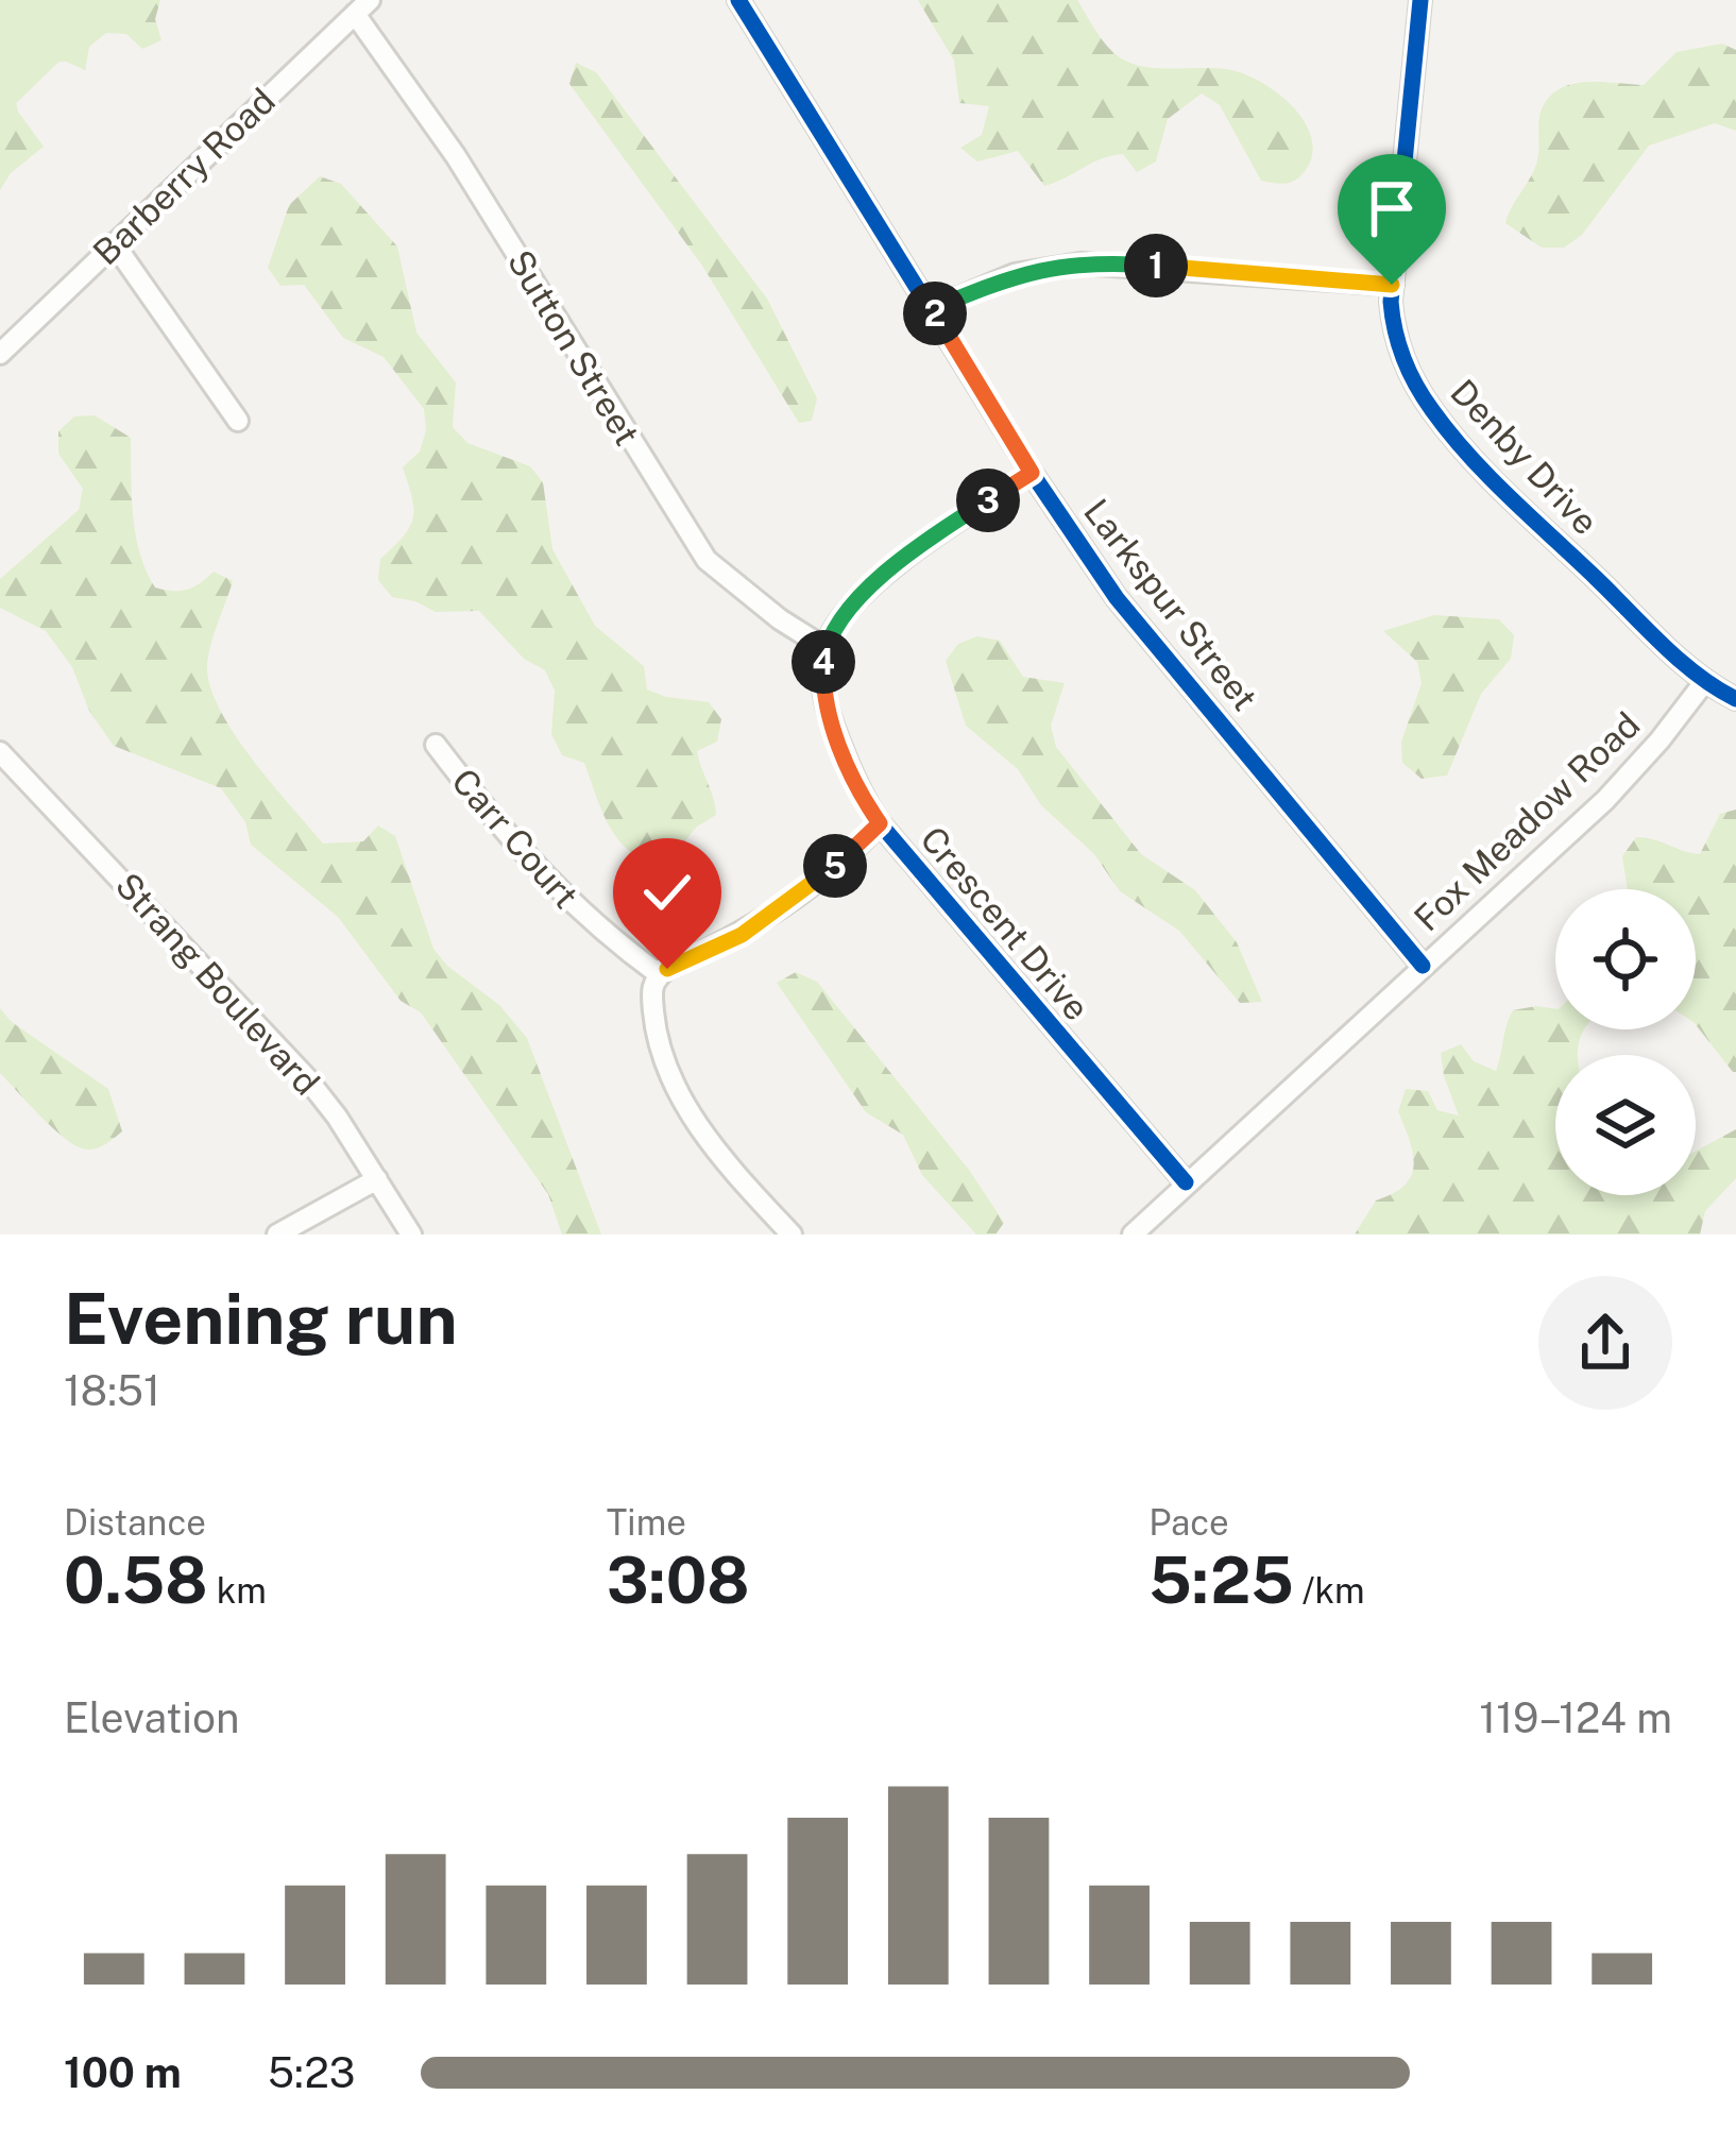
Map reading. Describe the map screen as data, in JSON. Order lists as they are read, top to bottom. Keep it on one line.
{"streets":{"street":["Barberry Road","Sutton Street","Denby Drive","Larkspur Street","Fox Meadow Road","Carr Court","Crescent Drive","Strang Boulevard"]},"crossings":[["Barberry Road","Sutton Street"],["Sutton Street","Crescent Drive"],["Denby Drive","Fox Meadow Road"],["Larkspur Street","Fox Meadow Road"],["Fox Meadow Road","Crescent Drive"]],"page":{"pins":["1","2","3","4","5"],"heading":["Evening run","18:51"],"stats":[["Distance","0.58 km"],["Time","3:08"],["Pace","5:25 /km"]],"chart":["Elevation","119–124 m"],"list":[{"name":"100 m","note":"5:23"}]}}
